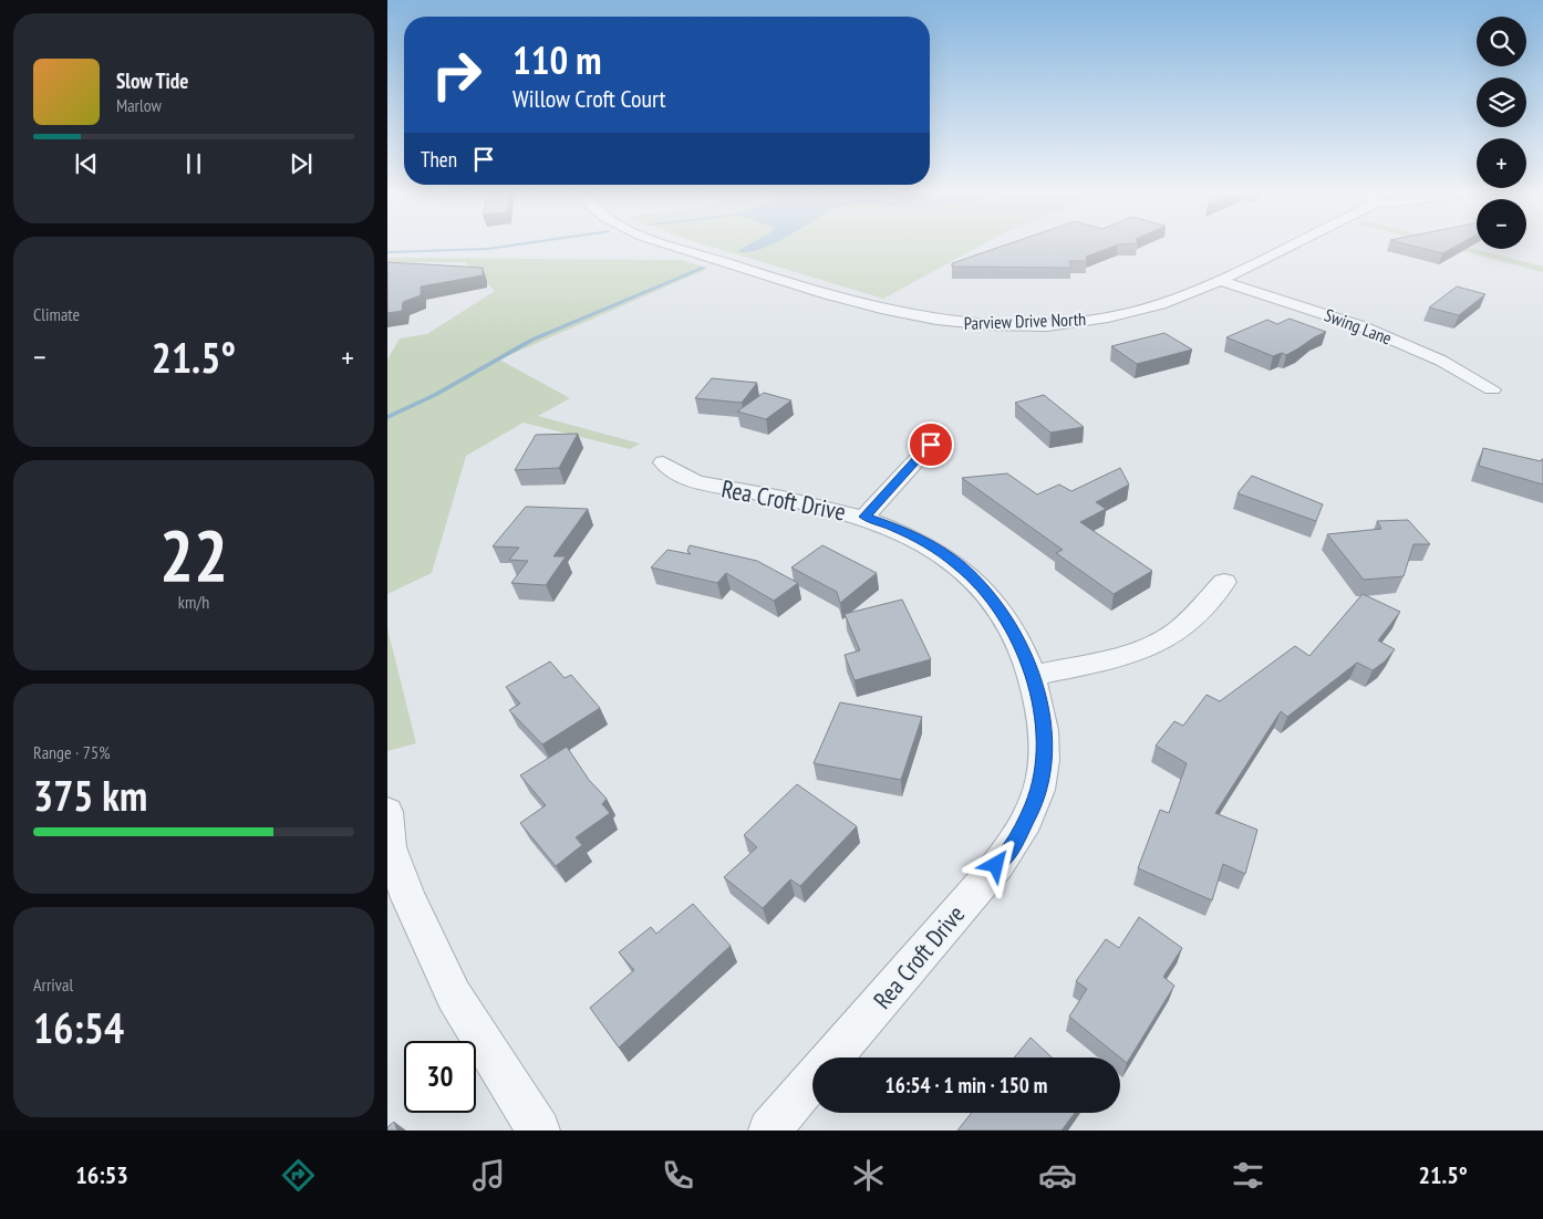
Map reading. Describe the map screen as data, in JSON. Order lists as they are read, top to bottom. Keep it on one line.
{"streets":{"street":["Parview Drive North","Swing Lane","Rea Croft Drive"]},"crossings":[["Parview Drive North","Swing Lane"]],"page":{"map_buttons":["+","−"],"turn":["110 m","Willow Croft Court"],"song":["Slow Tide","Marlow"],"then":"Then","tile":["Climate",["22","km/h"],["Range · 75%","375 km"],["Arrival","16:54"]],"heat":["−","21.5°","+"],"limit":"30","trip":"16:54 · 1 min · 150 m","tabs":["16:53","21.5°"]}}
